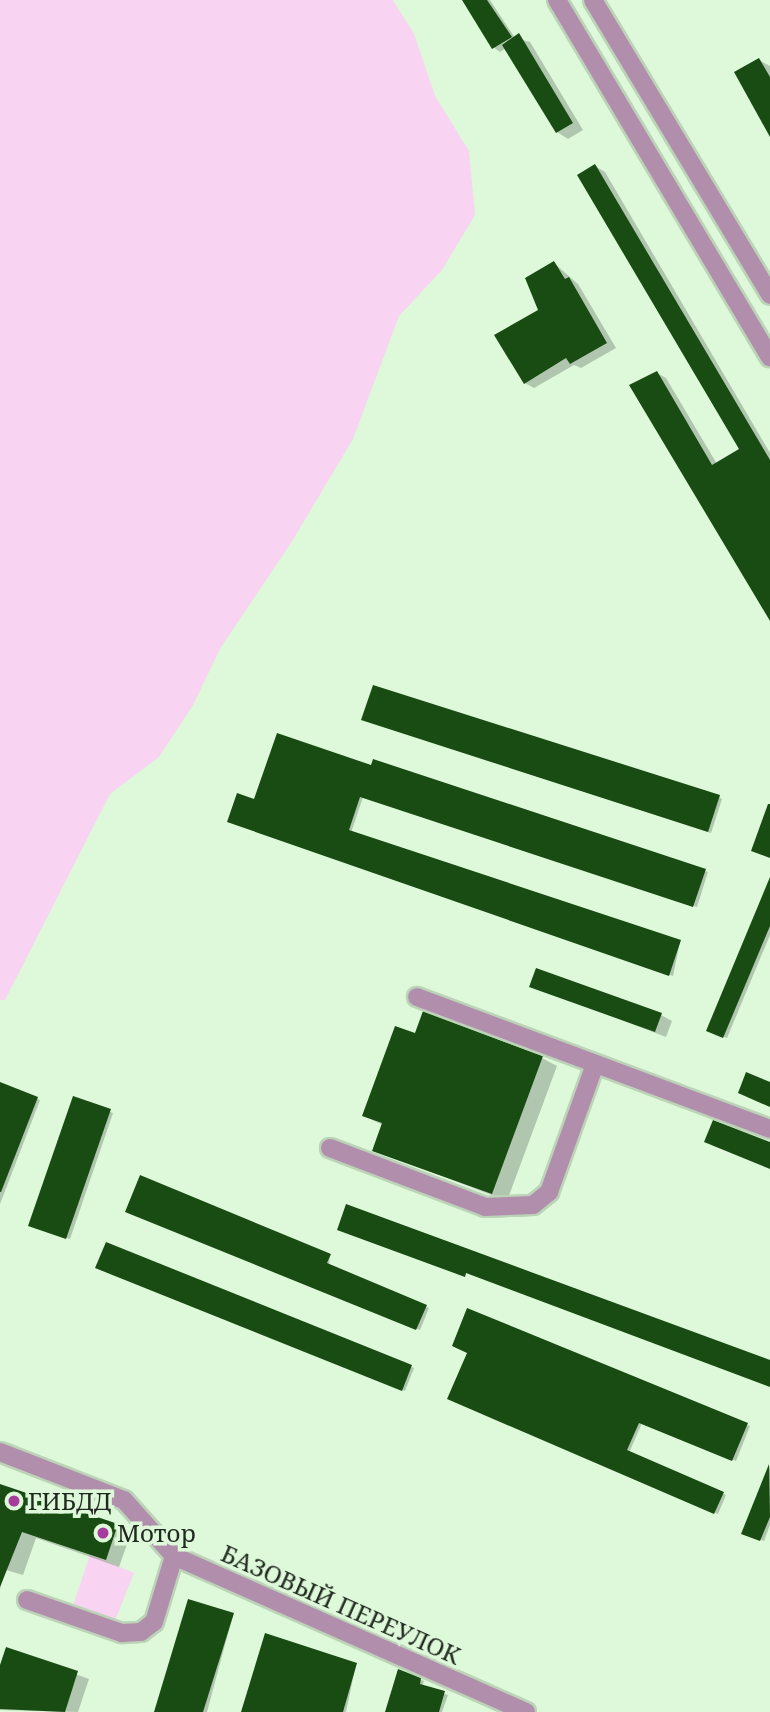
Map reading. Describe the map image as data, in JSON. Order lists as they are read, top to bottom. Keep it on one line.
{"streets":{"street":["БАЗОВЫЙ ПЕРЕУЛОК"]},"places":["ГИБДД","Мотор"]}
